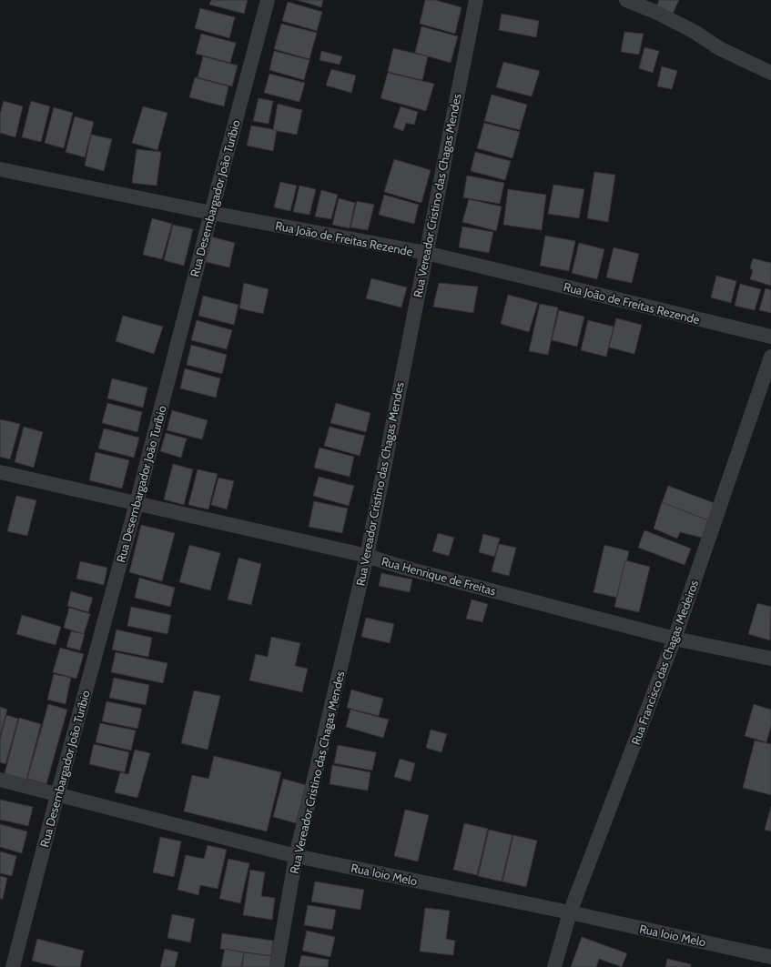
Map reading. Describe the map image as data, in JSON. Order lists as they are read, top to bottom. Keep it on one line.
{"streets":{"street":["Rua Vereador Cristino das Chagas Mendes","Rua Desembargador João Turíbio","Rua João de Freitas Rezende","Rua Henrique de Freitas","Rua Francisco das Chagas Medeiros","Rua Ioio Melo"]},"crossings":[["Rua Vereador Cristino das Chagas Mendes","Rua João de Freitas Rezende"],["Rua Vereador Cristino das Chagas Mendes","Rua Henrique de Freitas"],["Rua Vereador Cristino das Chagas Mendes","Rua Ioio Melo"],["Rua Desembargador João Turíbio","Rua João de Freitas Rezende"],["Rua Desembargador João Turíbio","Rua Henrique de Freitas"],["Rua Desembargador João Turíbio","Rua Ioio Melo"],["Rua Henrique de Freitas","Rua Francisco das Chagas Medeiros"],["Rua Francisco das Chagas Medeiros","Rua Ioio Melo"]]}
